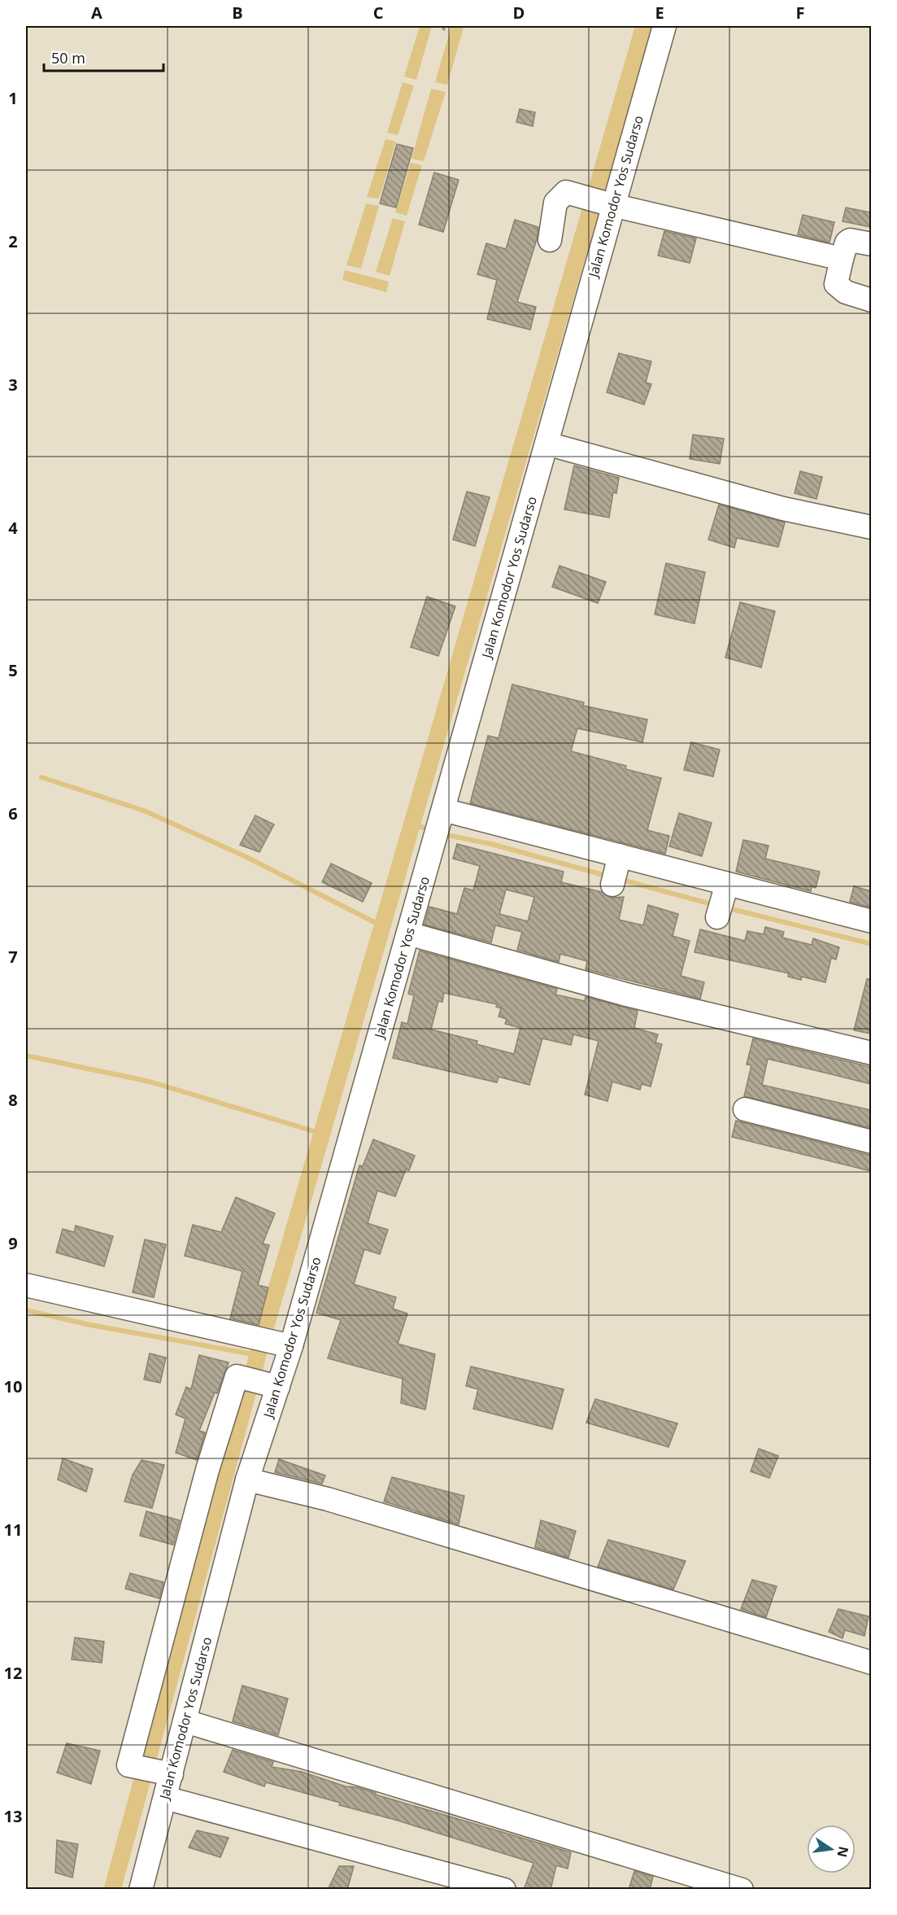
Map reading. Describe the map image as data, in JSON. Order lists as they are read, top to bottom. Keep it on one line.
{"streets":{"street":["Jalan Komodor Yos Sudarso"]},"scale_bar":"50 m","north":"right","grid":{"columns":["A","B","C","D","E","F"],"rows":["1","2","3","4","5","6","7","8","9","10","11","12","13"]}}
